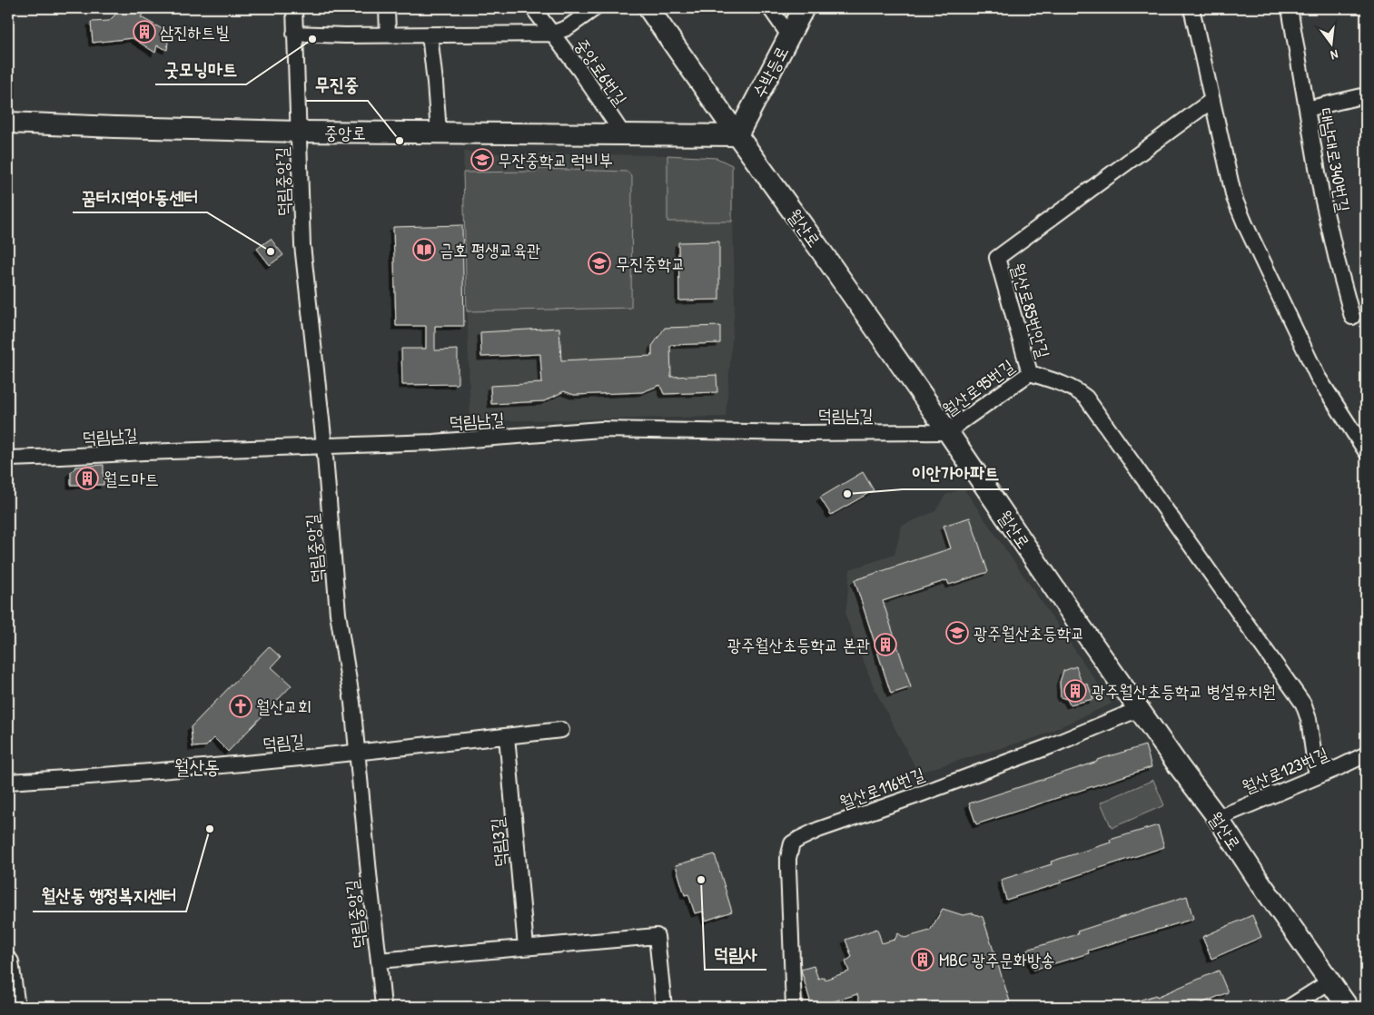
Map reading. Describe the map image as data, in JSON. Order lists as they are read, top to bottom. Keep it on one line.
{"streets":{"street":["중앙로6번길","수박등로","중앙로","대남대로340번길","덕림중앙길","월산로","월산로85번안길","월산로95번길","덕림남길","덕림길","월산로123번길","월산로116번길","덕림3길"]},"crossings":[["중앙로6번길","중앙로"],["수박등로","중앙로"],["수박등로","월산로"],["중앙로","덕림중앙길"],["중앙로","월산로"],["덕림중앙길","덕림남길"],["덕림중앙길","덕림길"],["월산로","월산로95번길"],["월산로","덕림남길"],["월산로","월산로123번길"],["월산로","월산로116번길"],["월산로85번안길","월산로95번길"],["월산로95번길","덕림남길"],["덕림길","덕림3길"]],"districts":["월산동"],"places":{"building":["삼진하트빌","월드마트","광주월산초등학교 본관","광주월산초등학교 병설유치원","MBC 광주문화방송"],"other":["굿모닝마트","무진중","꿈터지역아동센터","이안가아파트","월산동 행정복지센터","덕림사"],"school or university":["무잔중학교 럭비부","무진중학교","광주월산초등학교"],"library":["금호 평생교육관"],"church":["월산교회"]},"north":"bottom"}
